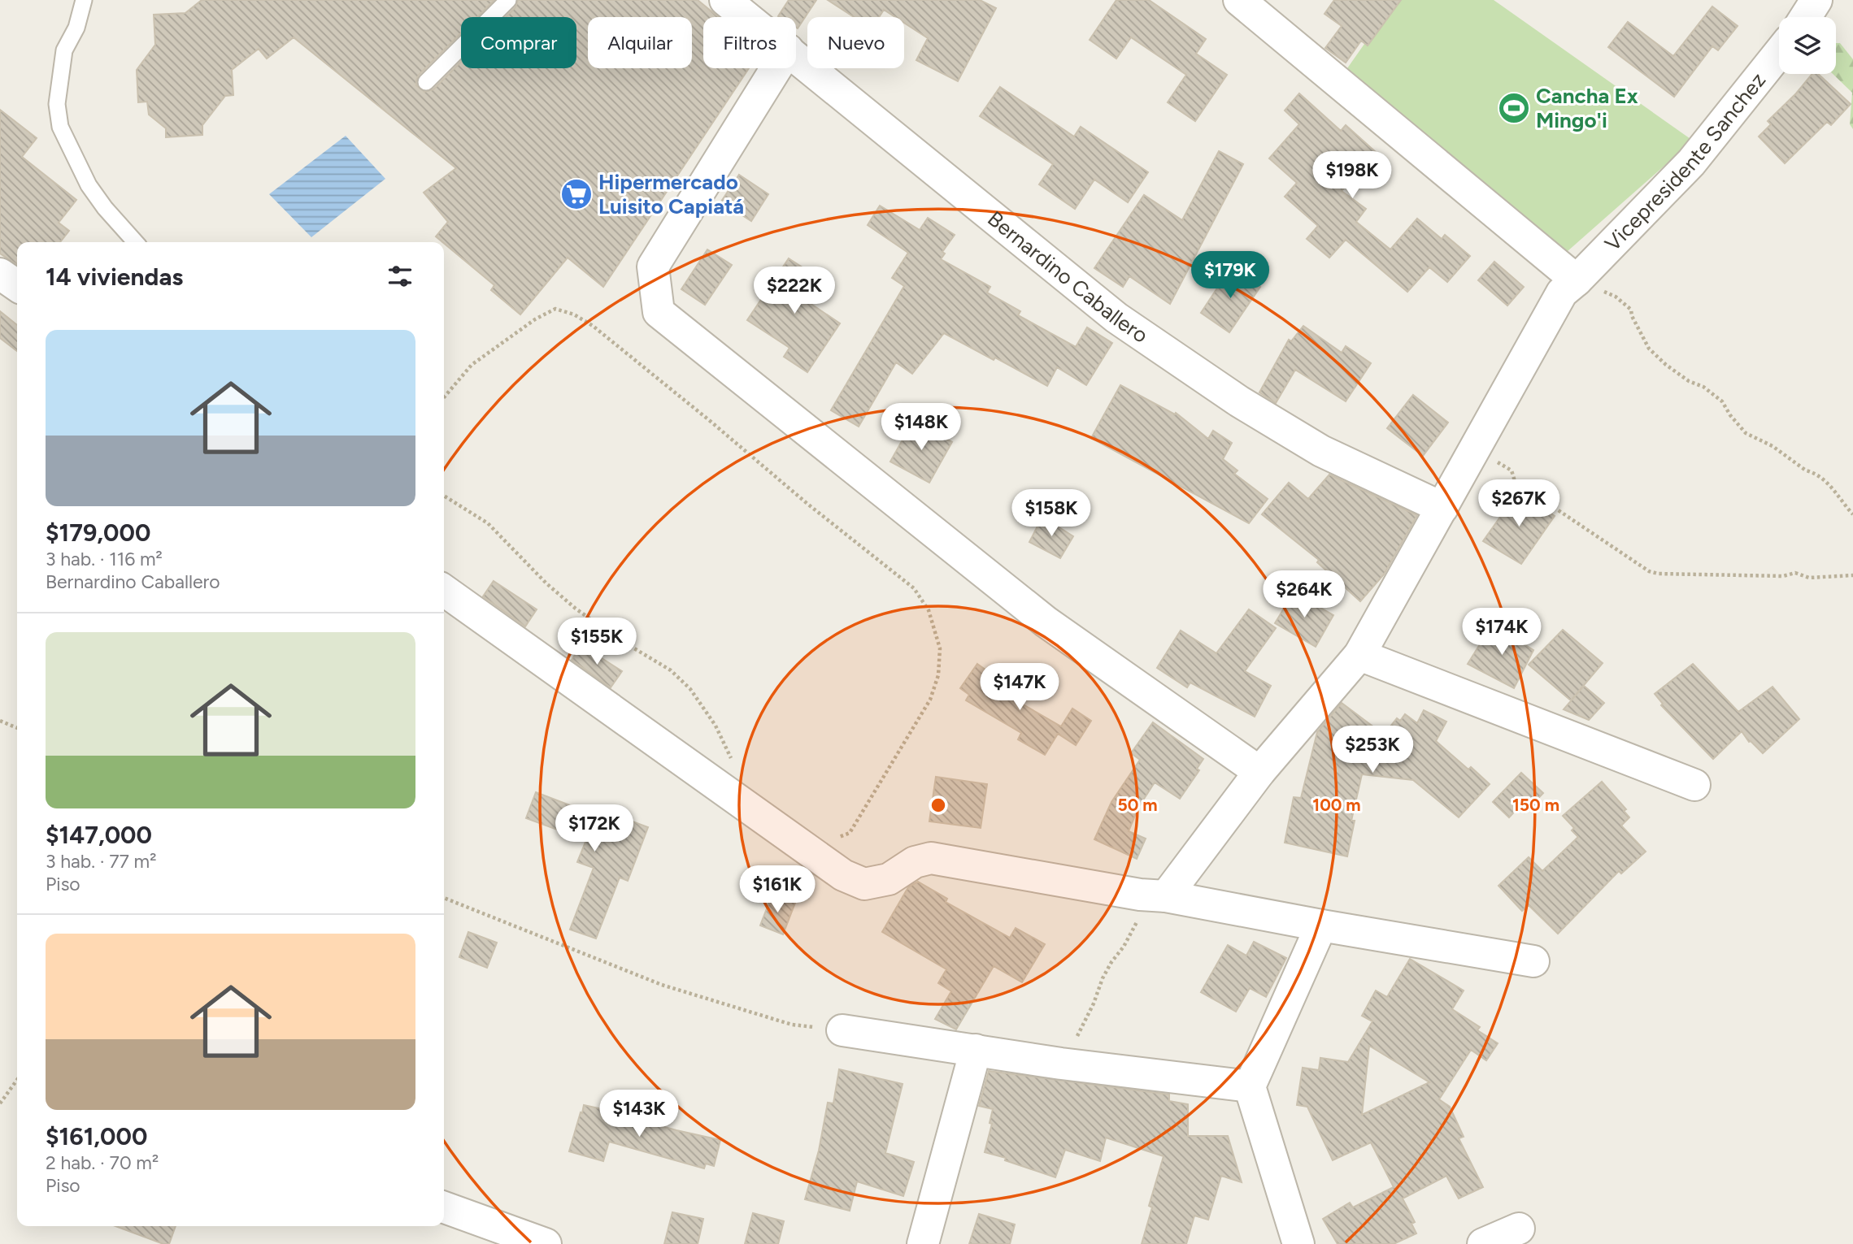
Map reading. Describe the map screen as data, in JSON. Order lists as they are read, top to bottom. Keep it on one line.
{"streets":{"street":["Vicepresidente Sanchez","Bernardino Caballero"]},"crossings":[["Vicepresidente Sanchez","Bernardino Caballero"]],"places":{"sports":["Cancha Ex Mingo'i"],"supermarket":["Hipermercado Luisito Capiatá"]},"page":{"chip":["Comprar","Alquilar","Filtros","Nuevo"],"price":["$198K","$179K","$222K","$148K","$267K","$158K","$264K","$174K","$155K","$147K","$253K","$172K","$161K","$143K"],"heading":"14 viviendas","list":[{"name":"$179,000","note":"3 hab. · 116 m² · Bernardino Caballero"},{"name":"$147,000","note":"3 hab. · 77 m² · Piso"},{"name":"$161,000","note":"2 hab. · 70 m² · Piso"}]},"rings":["50 m","100 m","150 m"]}
